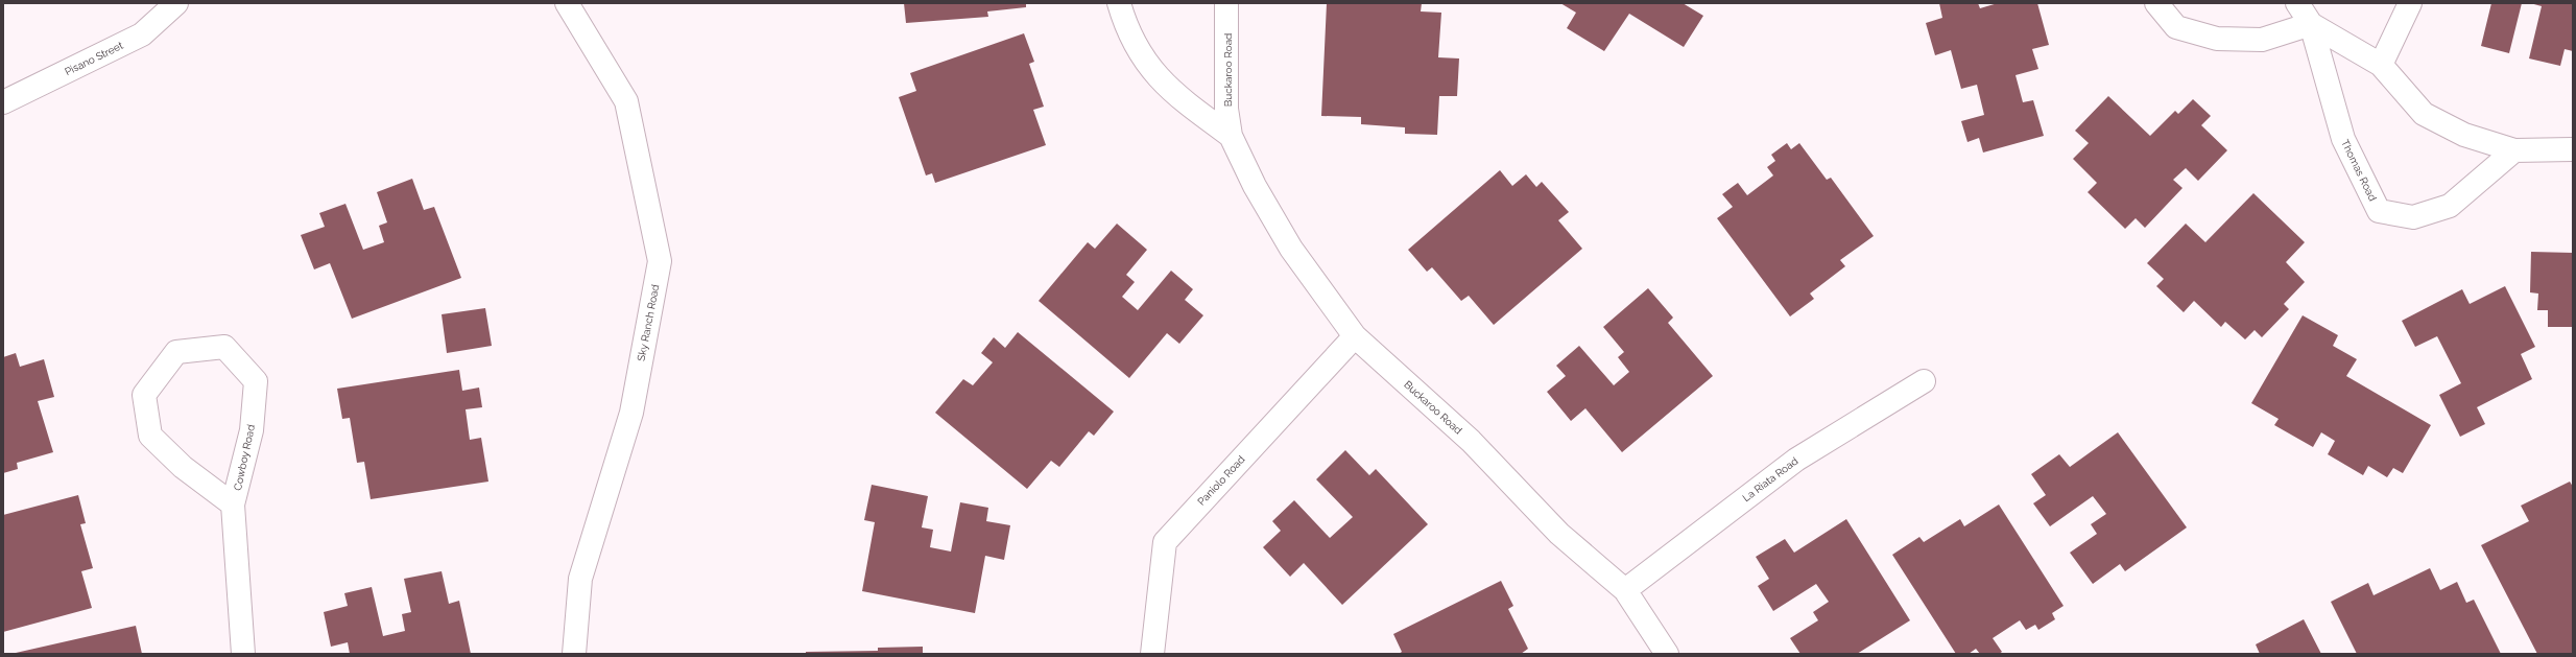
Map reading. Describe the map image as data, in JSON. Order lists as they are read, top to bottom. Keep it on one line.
{"streets":{"street":["Pisano Street","Buckaroo Road","Thomas Road","Sky Ranch Road","Cowboy Road","La Riata Road","Paniolo Road"]},"crossings":[["Buckaroo Road","La Riata Road"],["Buckaroo Road","Paniolo Road"]]}
